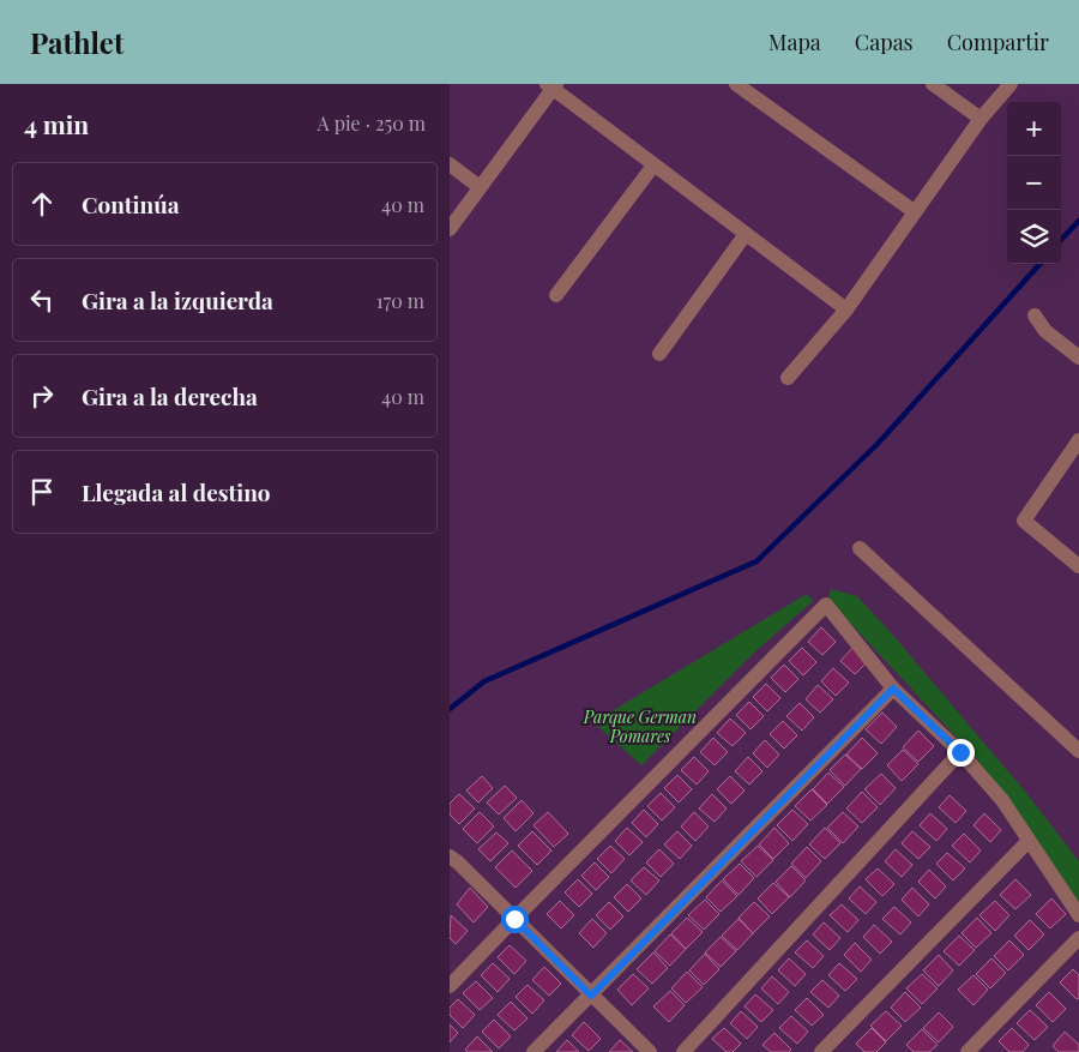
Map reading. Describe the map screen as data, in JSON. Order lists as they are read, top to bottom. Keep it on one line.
{"parks":["Parque German Pomares"],"page":{"header":"Pathlet","nav":["Mapa","Capas","Compartir"],"heading":["4 min","A pie · 250 m"],"map_buttons":["+","−"],"list":[["Continúa","40 m"],["Gira a la izquierda","170 m"],["Gira a la derecha","40 m"],"Llegada al destino"]}}
